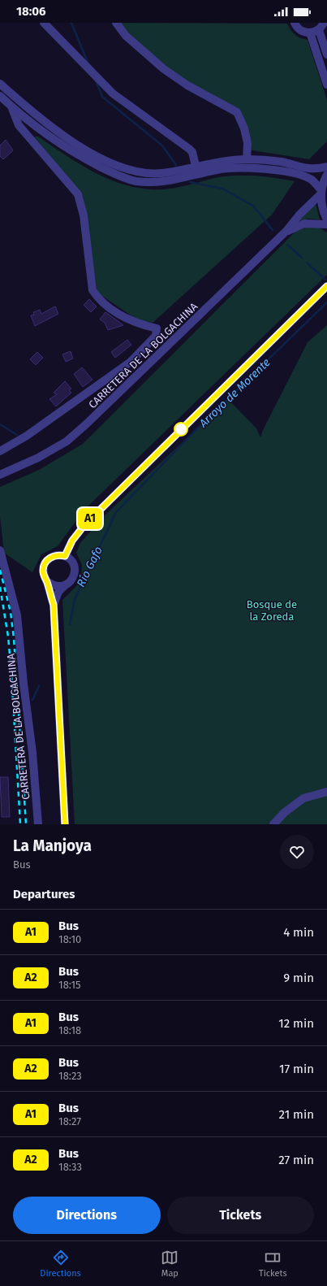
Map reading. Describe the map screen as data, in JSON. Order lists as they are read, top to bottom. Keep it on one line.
{"streets":{"street":["CARRETERA DE LA BOLGACHINA"]},"water":["Arroyo de Morente","Río Gafo"],"parks":["Bosque de la Zoreda"],"lines":["bus line A1"],"page":{"status":"18:06","on_map":"A1","heading":[["La Manjoya","Bus"],"Departures"],"list":[{"mark":"A1","name":"Bus","note":"18:10","value":"4 min"},{"mark":"A2","name":"Bus","note":"18:15","value":"9 min"},{"mark":"A1","name":"Bus","note":"18:18","value":"12 min"},{"mark":"A2","name":"Bus","note":"18:23","value":"17 min"},{"mark":"A1","name":"Bus","note":"18:27","value":"21 min"},{"mark":"A2","name":"Bus","note":"18:33","value":"27 min"}],"buttons":["Directions","Tickets"],"tabs":["Directions","Map","Tickets"]}}
